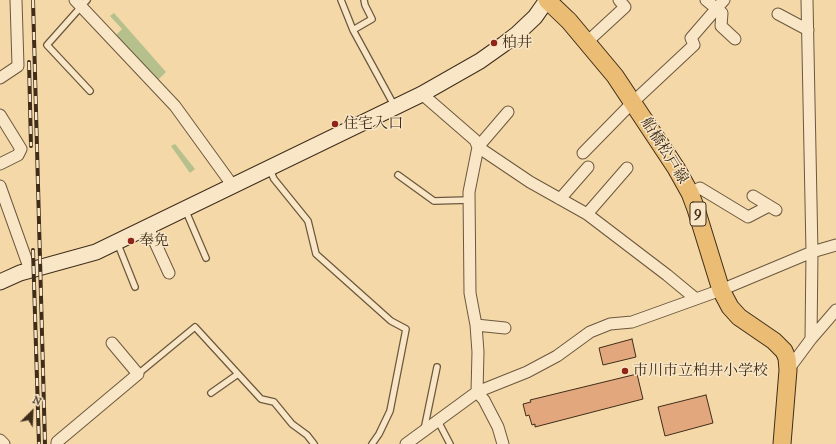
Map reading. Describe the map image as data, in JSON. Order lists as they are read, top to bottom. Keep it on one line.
{"streets":{"main road":["船橋松戸線","9"]},"places":["柏井","住宅入口","奉免","市川市立柏井小学校"],"north":"top right"}
